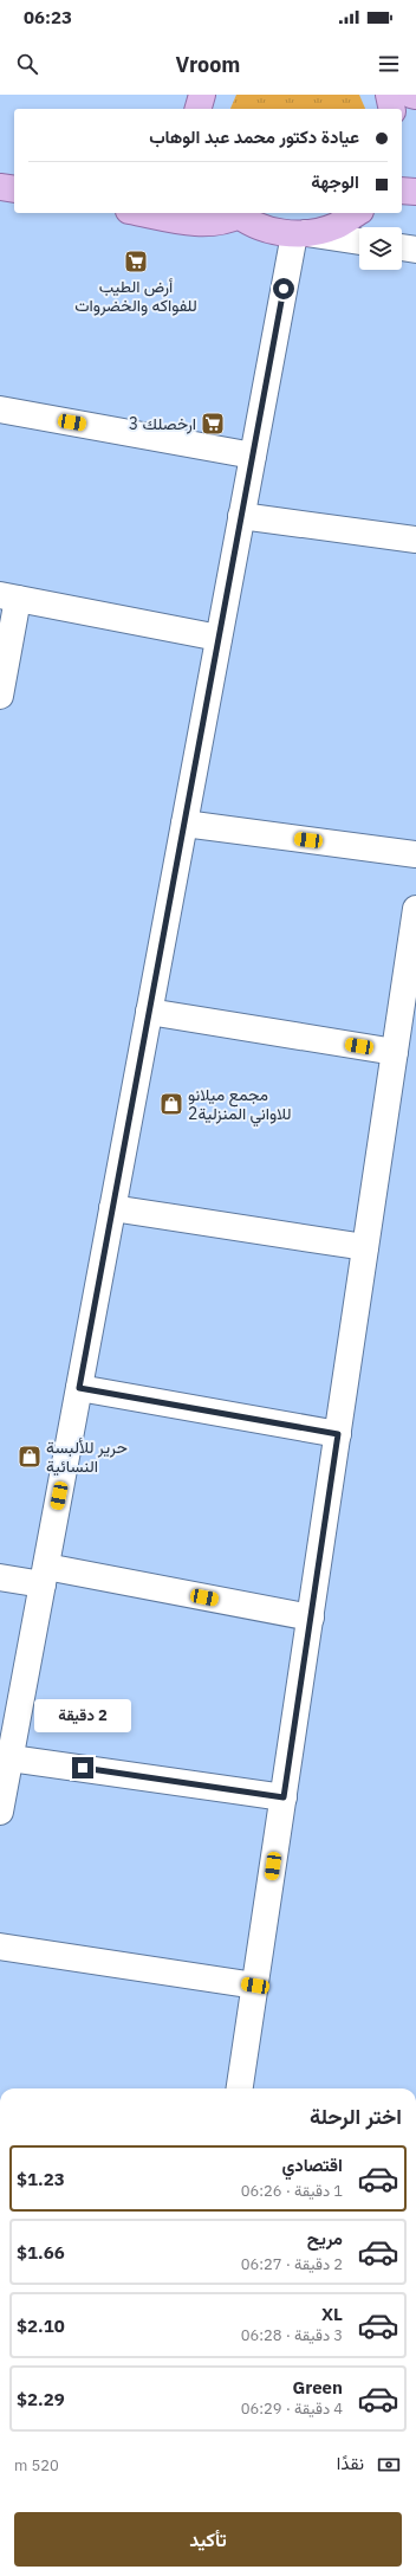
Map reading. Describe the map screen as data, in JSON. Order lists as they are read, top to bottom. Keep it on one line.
{"places":{"supermarket":["أرض الطيب للفواكه والخضروات","ارخصلك 3"],"shop":["مجمع ميلانو للاواني المنزلية2","حرير للألبسة النسائية"]},"page":{"status":"06:23","header":"Vroom","banner":["عيادة دكتور محمد عبد الوهاب","الوجهة"],"bubble":"2 دقيقة","heading":"اختر الرحلة","list":[{"name":"اقتصادي","note":"1 دقيقة · 06:26","value":"$1.23"},{"name":"مريح","note":"2 دقيقة · 06:27","value":"$1.66"},{"name":"XL","note":"3 دقيقة · 06:28","value":"$2.10"},{"name":"Green","note":"4 دقيقة · 06:29","value":"$2.29"}],"pay":["نقدًا","520 m"],"buttons":"تأكيد"}}
